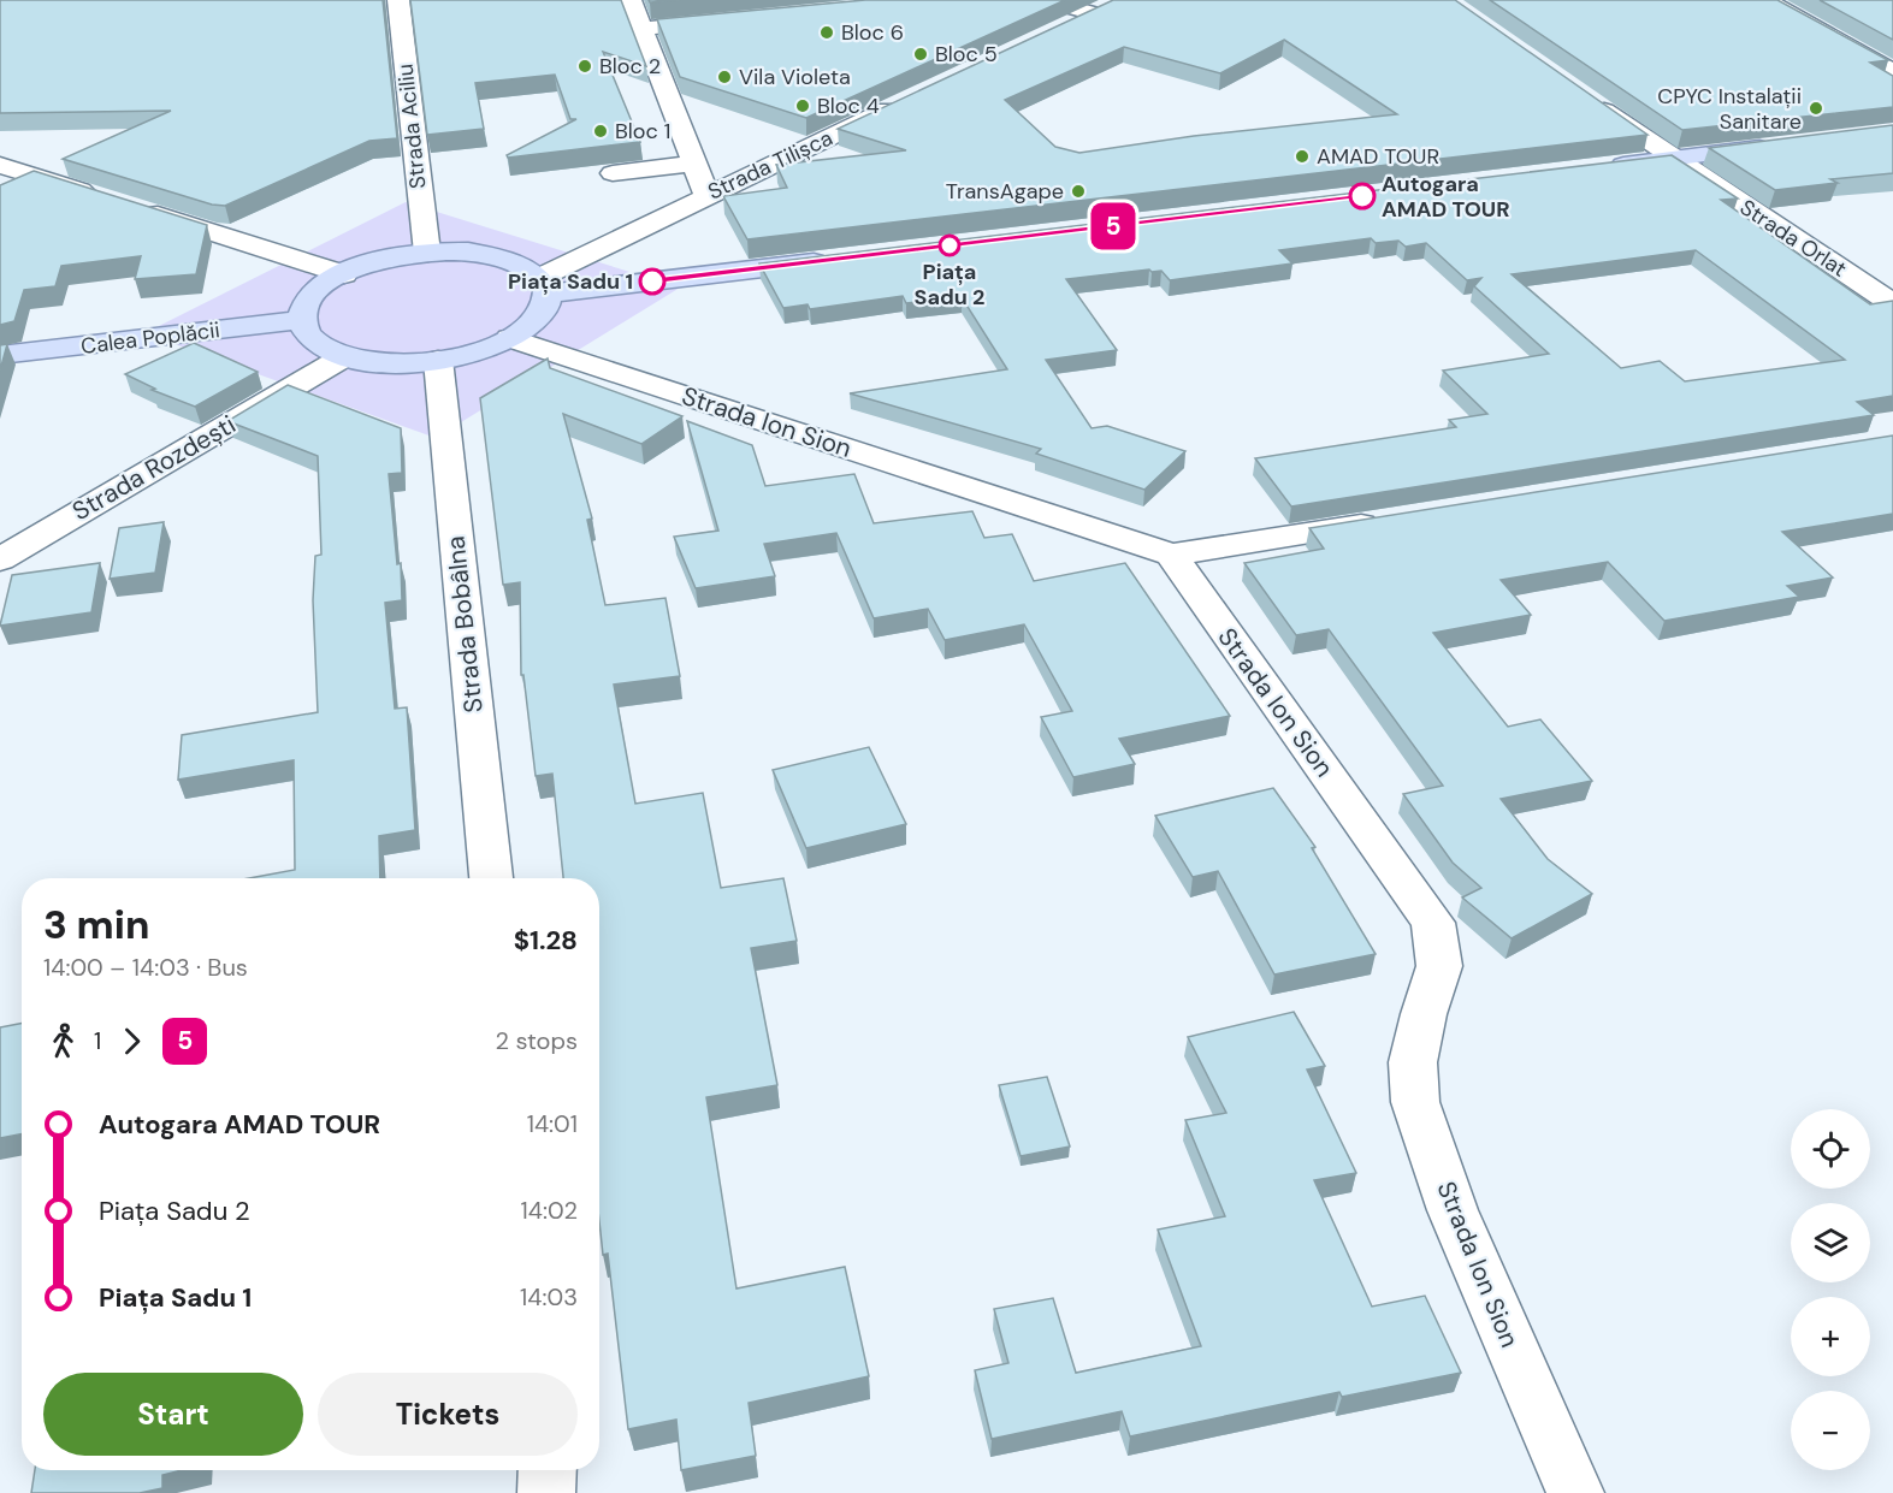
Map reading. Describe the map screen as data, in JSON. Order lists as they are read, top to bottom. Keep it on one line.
{"streets":{"main road":["Calea Poplăcii"],"street":["Strada Aciliu","Strada Tilișca","Strada Orlat","Strada Ion Sion","Strada Rozdești","Strada Bobâlna"]},"places":["Bloc 6","Bloc 5","Bloc 2","Vila Violeta","Bloc 4","CPYC Instalații Sanitare","Bloc 1","AMAD TOUR","TransAgape","Autogara AMAD TOUR","Piața Sadu 2","Piața Sadu 1"],"lines":["bus line 5"],"page":{"on_map":"5","heading":["3 min","14:00 – 14:03 · Bus","$1.28"],"legs":["1","5","2 stops"],"list":[{"name":"Autogara AMAD TOUR","value":"14:01"},{"name":"Piața Sadu 2","value":"14:02"},{"name":"Piața Sadu 1","value":"14:03"}],"map_buttons":["+","−"],"buttons":["Start","Tickets"]}}
